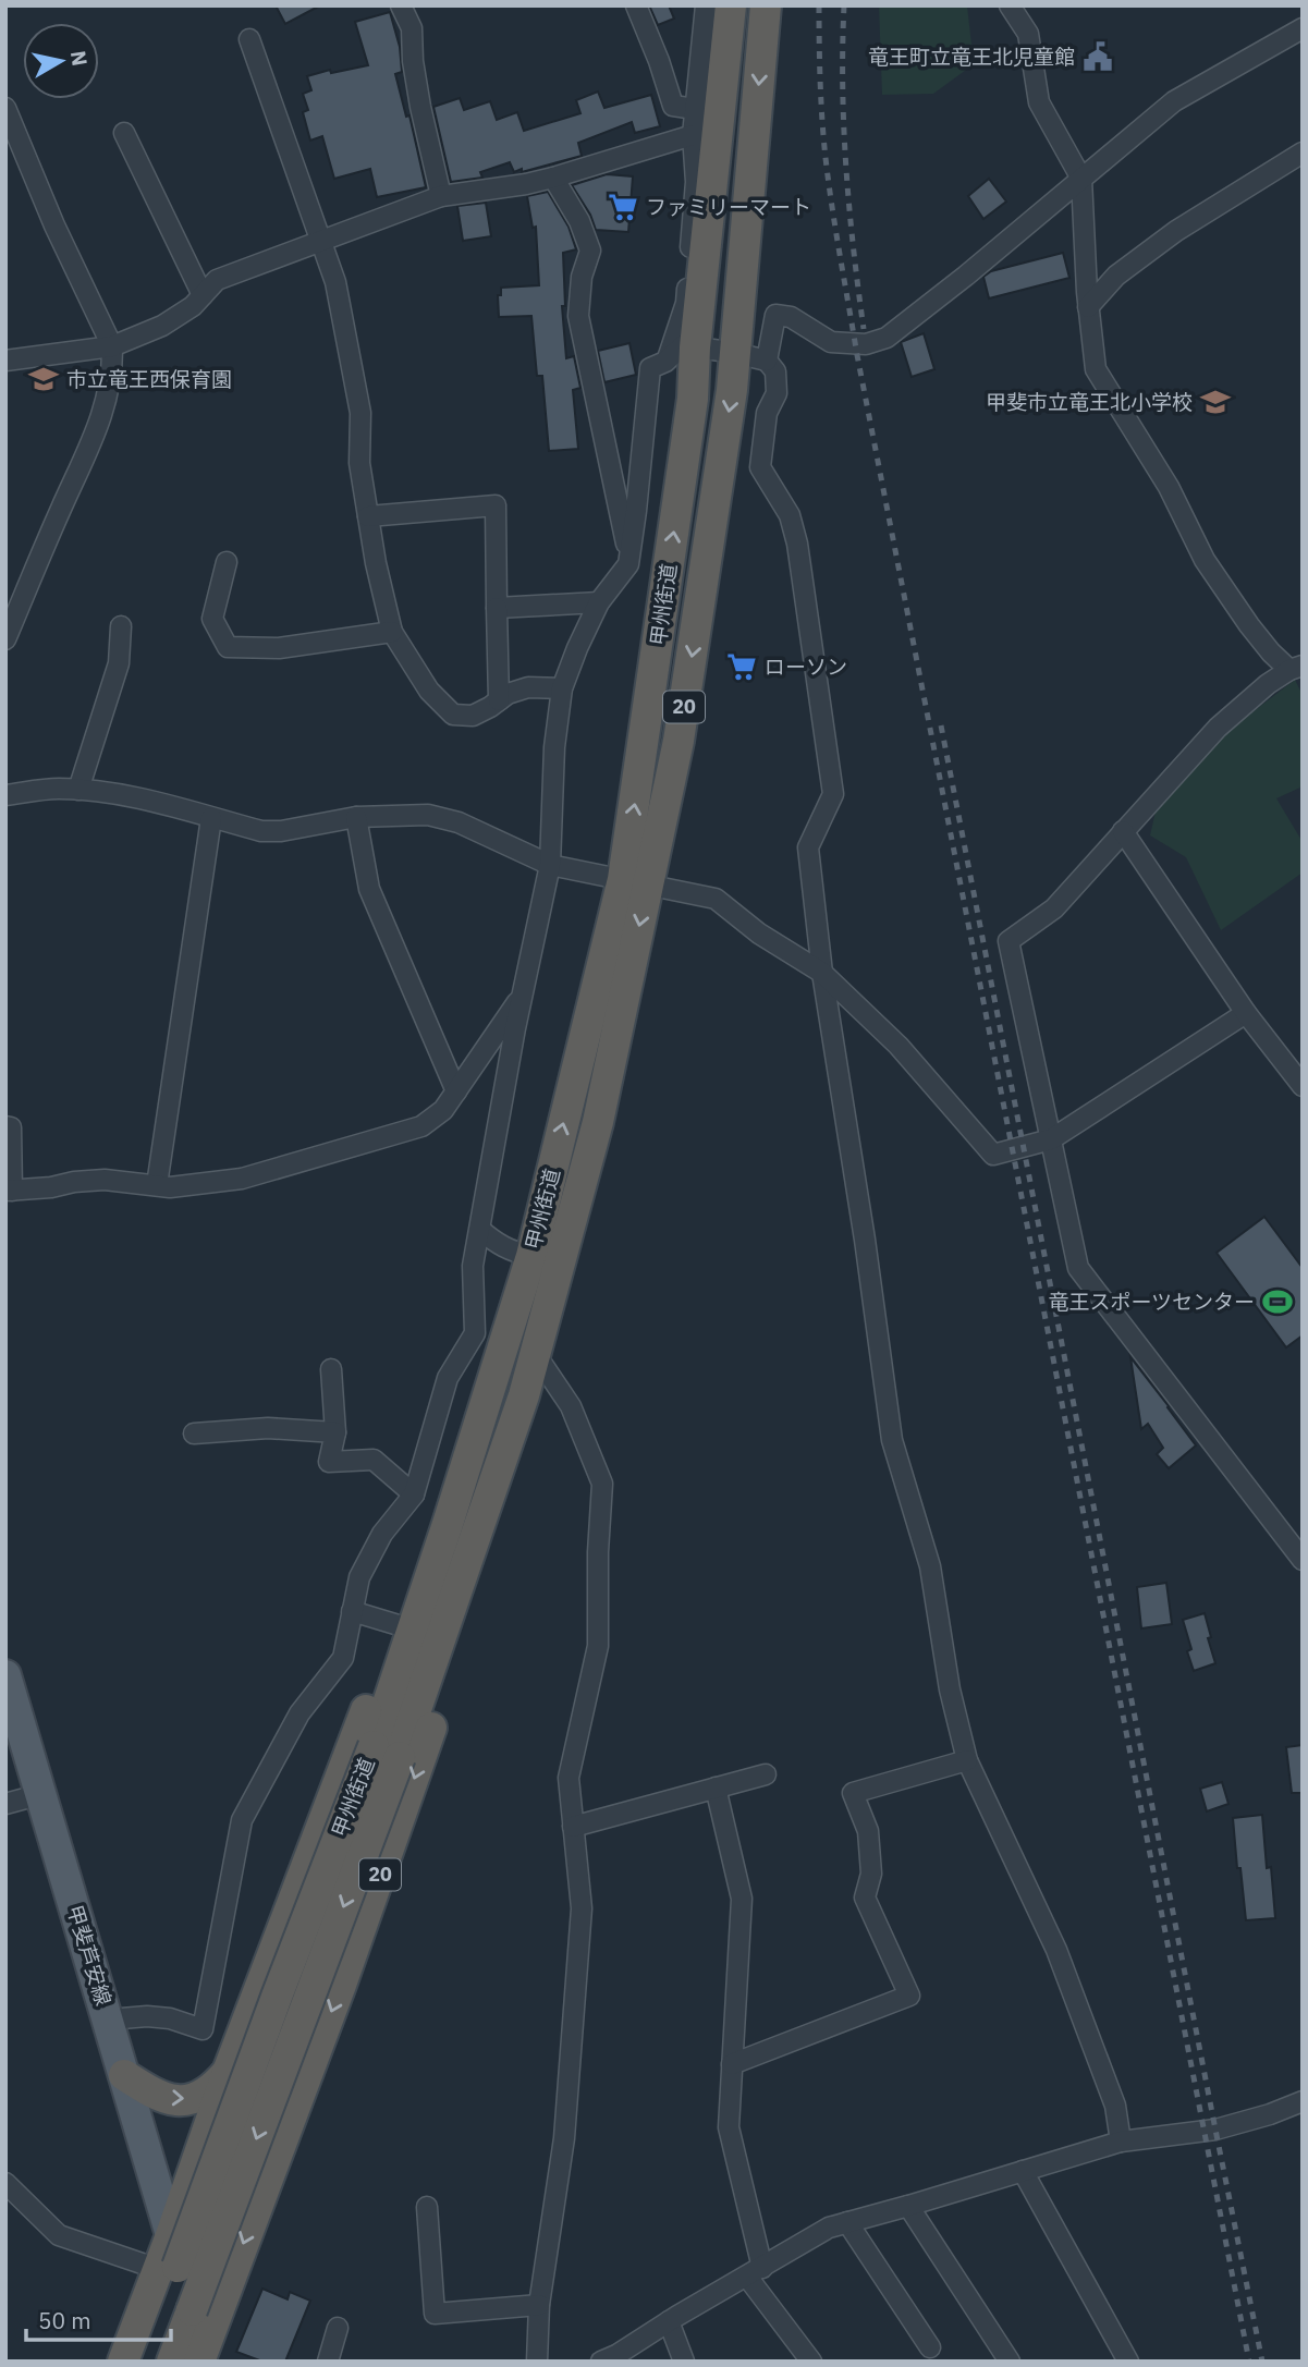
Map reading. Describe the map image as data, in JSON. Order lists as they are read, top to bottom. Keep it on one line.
{"streets":{"highway":["甲州街道","20"],"main road":["甲斐芦安線"]},"crossings":[["甲州街道","20"],["20","甲斐芦安線"]],"places":{"public building":["竜王町立竜王北児童館"],"supermarket":["ファミリーマート","ローソン"],"school or university":["市立竜王西保育園","甲斐市立竜王北小学校"],"sports":["竜王スポーツセンター"]},"scale_bar":"50 m","north":"right"}
